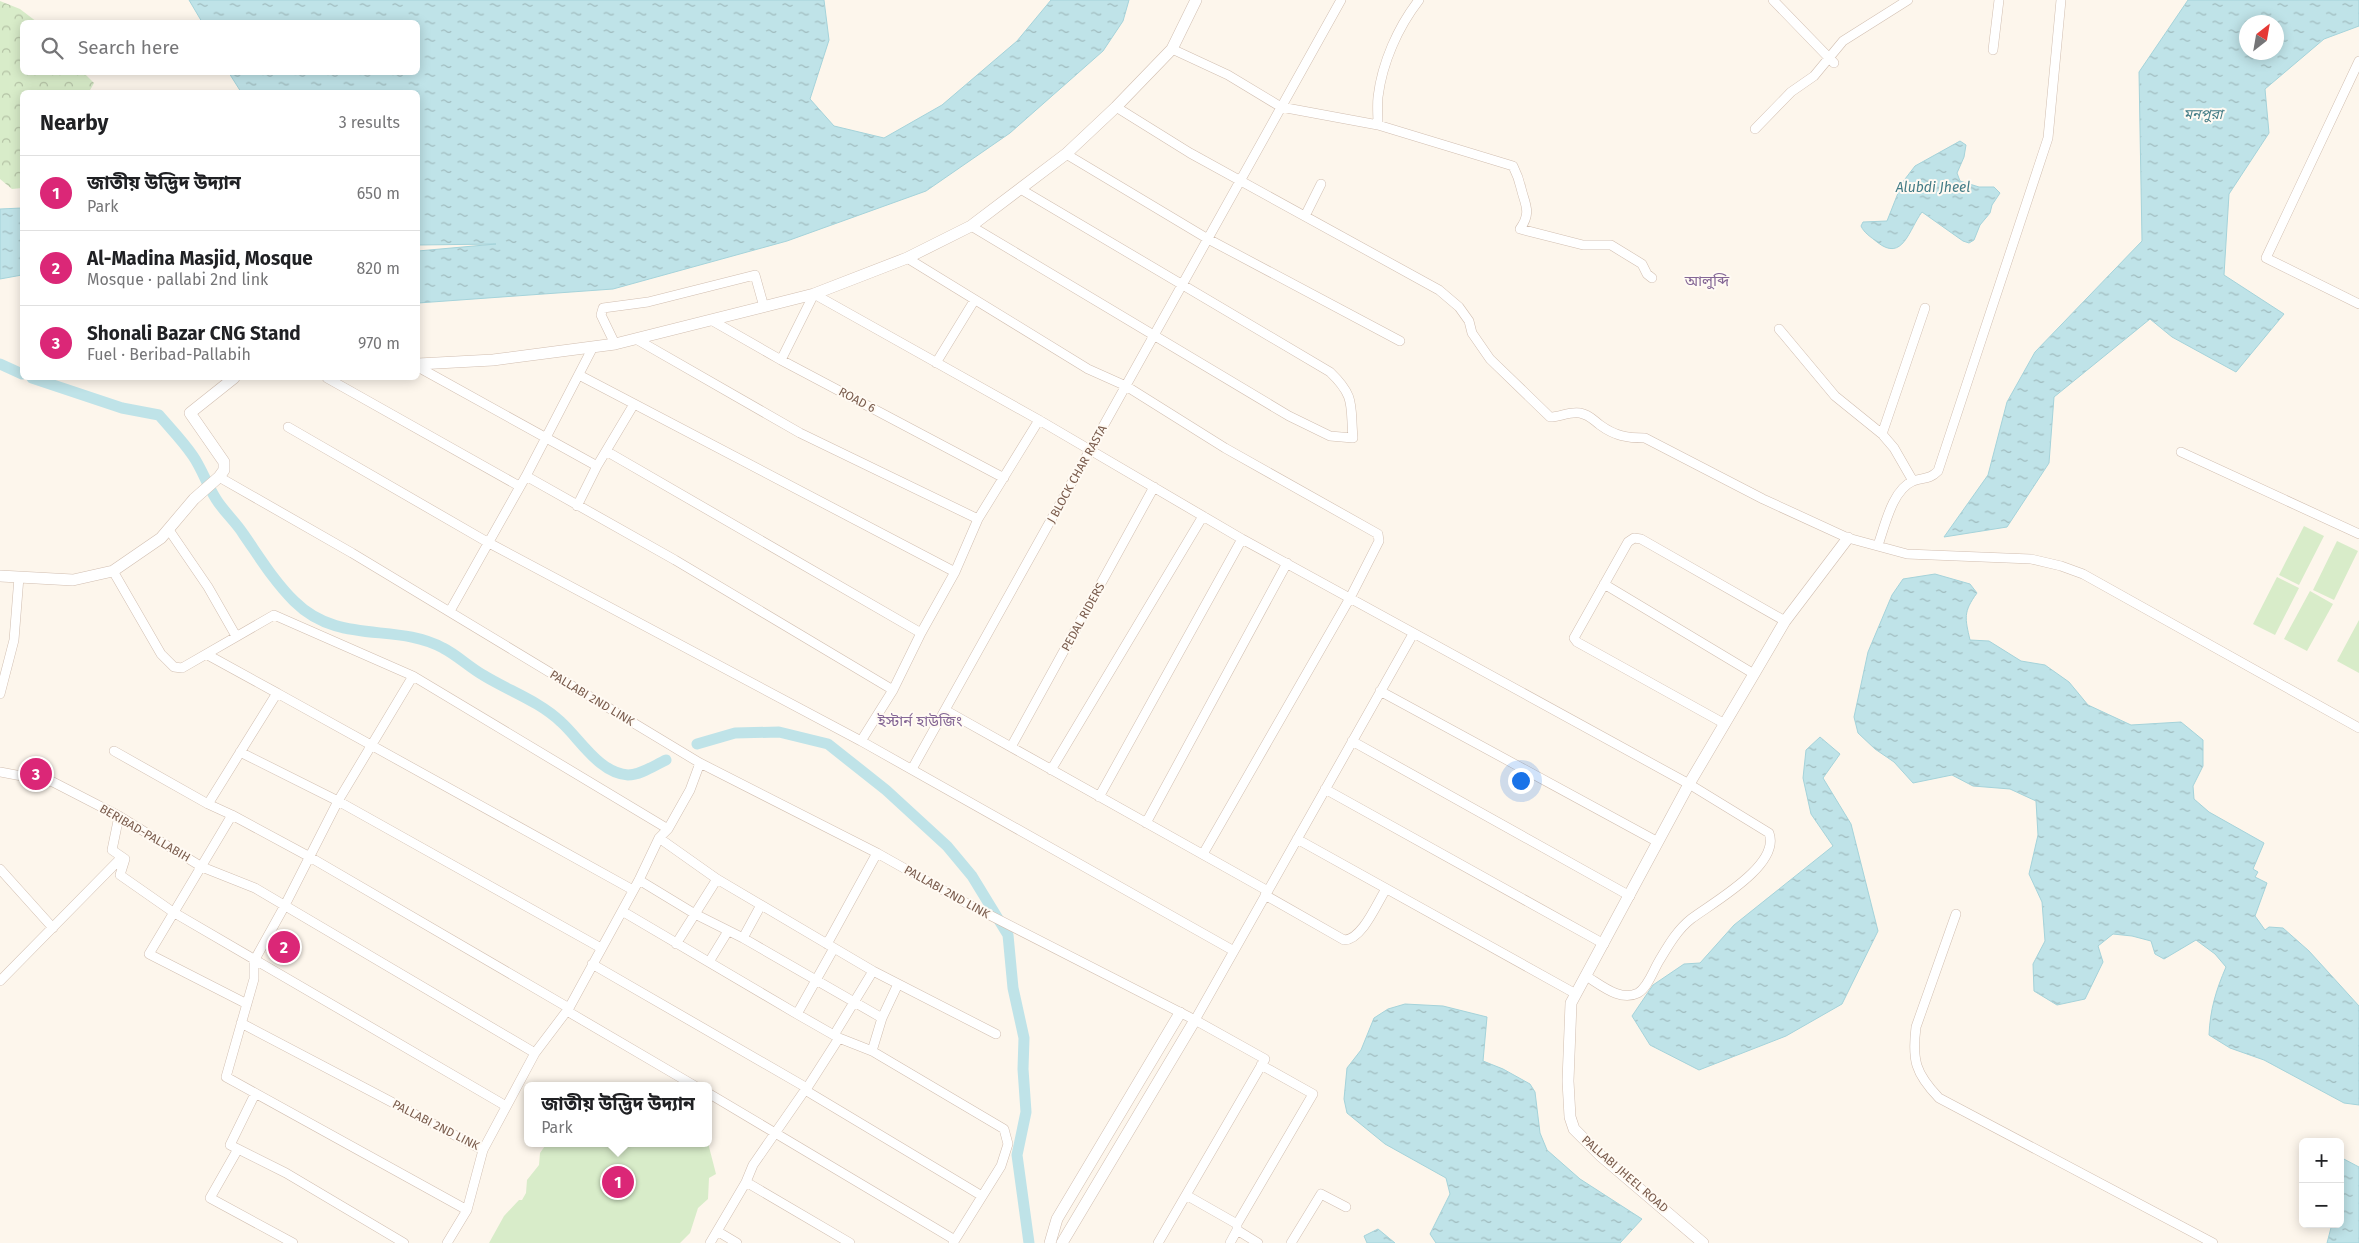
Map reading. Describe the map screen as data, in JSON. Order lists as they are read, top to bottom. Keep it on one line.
{"streets":{"street":["ROAD 6","J BLOCK CHAR RASTA","PEDAL RIDERS","PALLABI 2ND LINK","BERIBAD-PALLABIH","PALLABI JHEEL ROAD"]},"crossings":[["PALLABI 2ND LINK","BERIBAD-PALLABIH"]],"districts":["আলুব্দি","ইস্টার্ন হাউজিং"],"water":["মনপুরা","Alubdi Jheel"],"north":"top right","page":{"search":"Search here","heading":["Nearby","3 results"],"list":[{"mark":"1","name":"জাতীয় উদ্ভিদ উদ্যান","note":"Park","value":"650 m"},{"mark":"2","name":"Al-Madina Masjid, Mosque","note":"Mosque · pallabi 2nd link","value":"820 m"},{"mark":"3","name":"Shonali Bazar CNG Stand","note":"Fuel · Beribad-Pallabih","value":"970 m"}],"pins":["3","2","1"],"popup":["জাতীয় উদ্ভিদ উদ্যান","Park"],"map_buttons":["+","−"]}}
